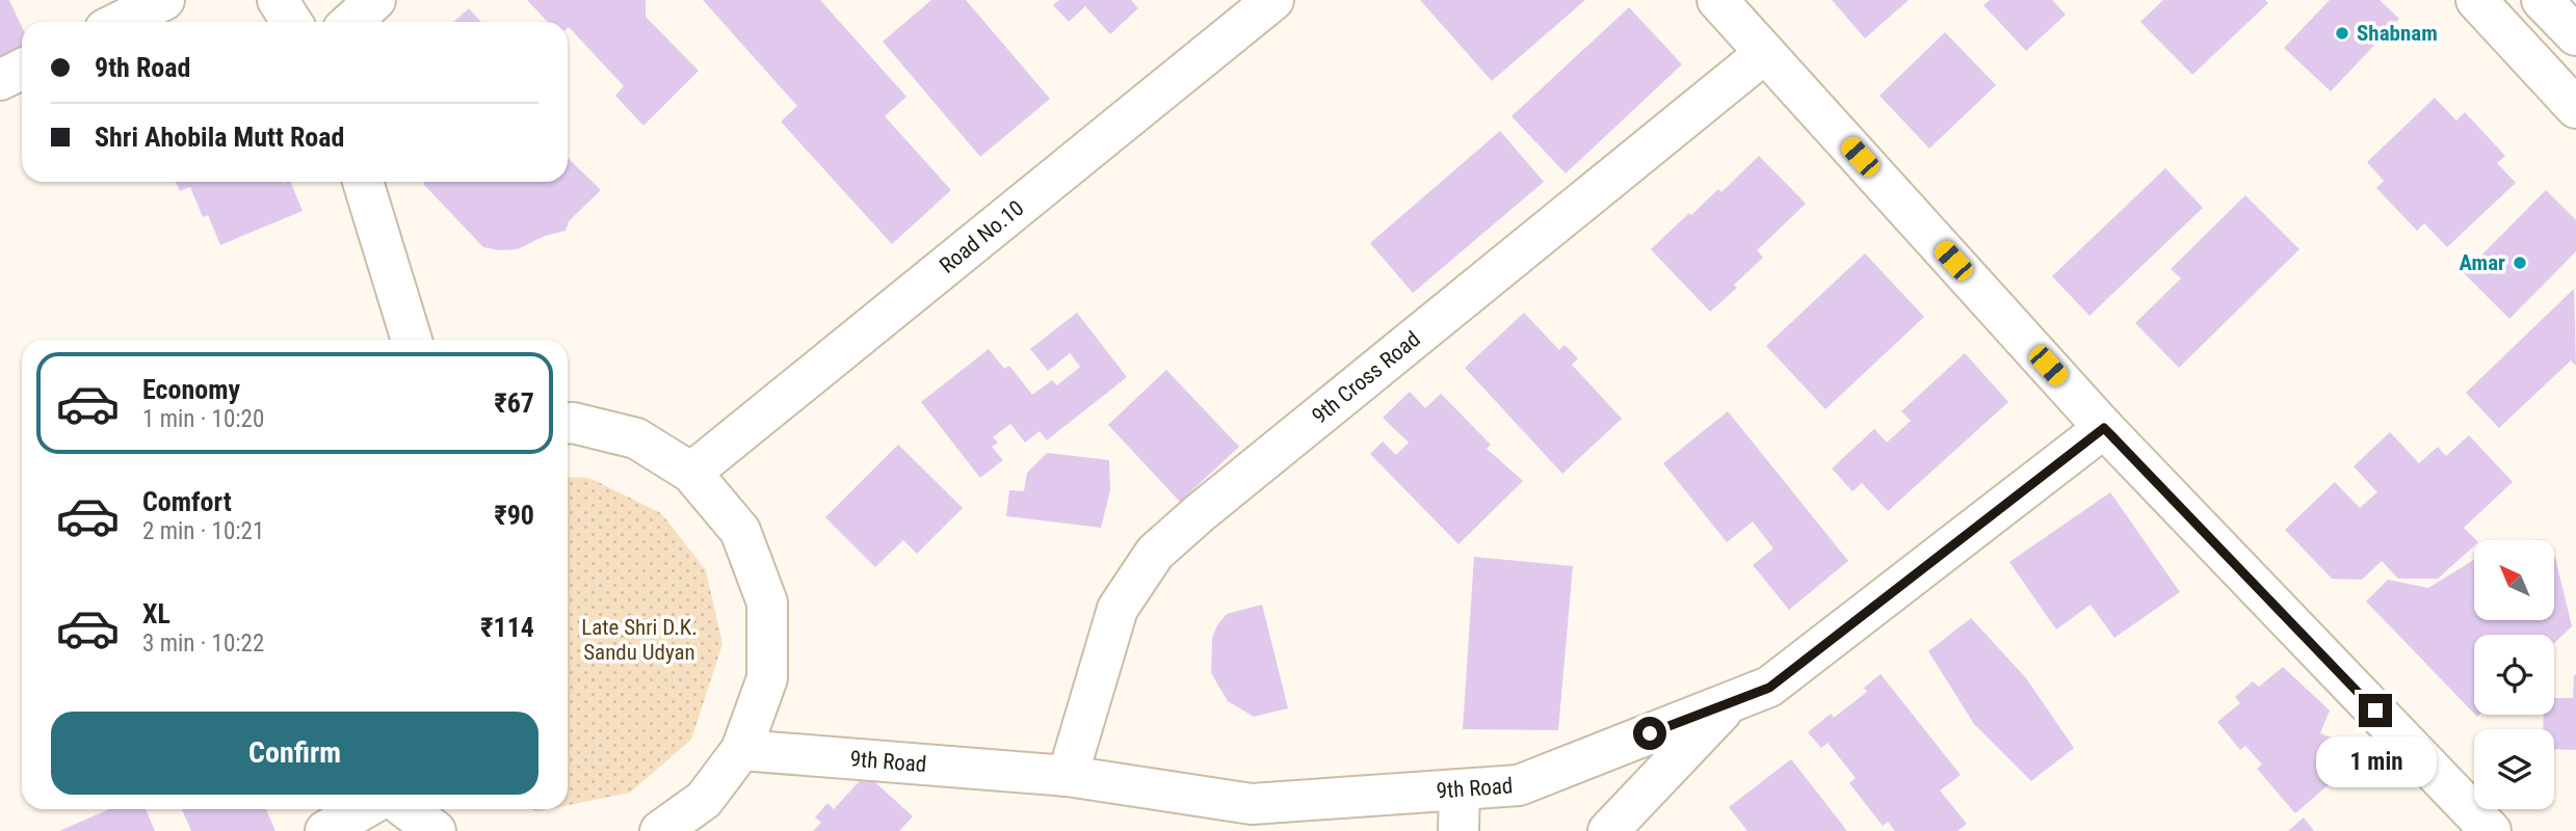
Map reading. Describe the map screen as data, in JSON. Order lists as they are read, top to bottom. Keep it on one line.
{"streets":{"street":["Road No.10","9th Cross Road","9th Road"]},"crossings":[["9th Cross Road","9th Road"]],"parks":["Late Shri D.K. Sandu Udyan"],"places":["Shabnam","Amar"],"north":"top left","page":{"banner":["9th Road","Shri Ahobila Mutt Road"],"list":[{"name":"Economy","note":"1 min · 10:20","value":"₹67"},{"name":"Comfort","note":"2 min · 10:21","value":"₹90"},{"name":"XL","note":"3 min · 10:22","value":"₹114"}],"buttons":"Confirm","bubble":"1 min"}}
